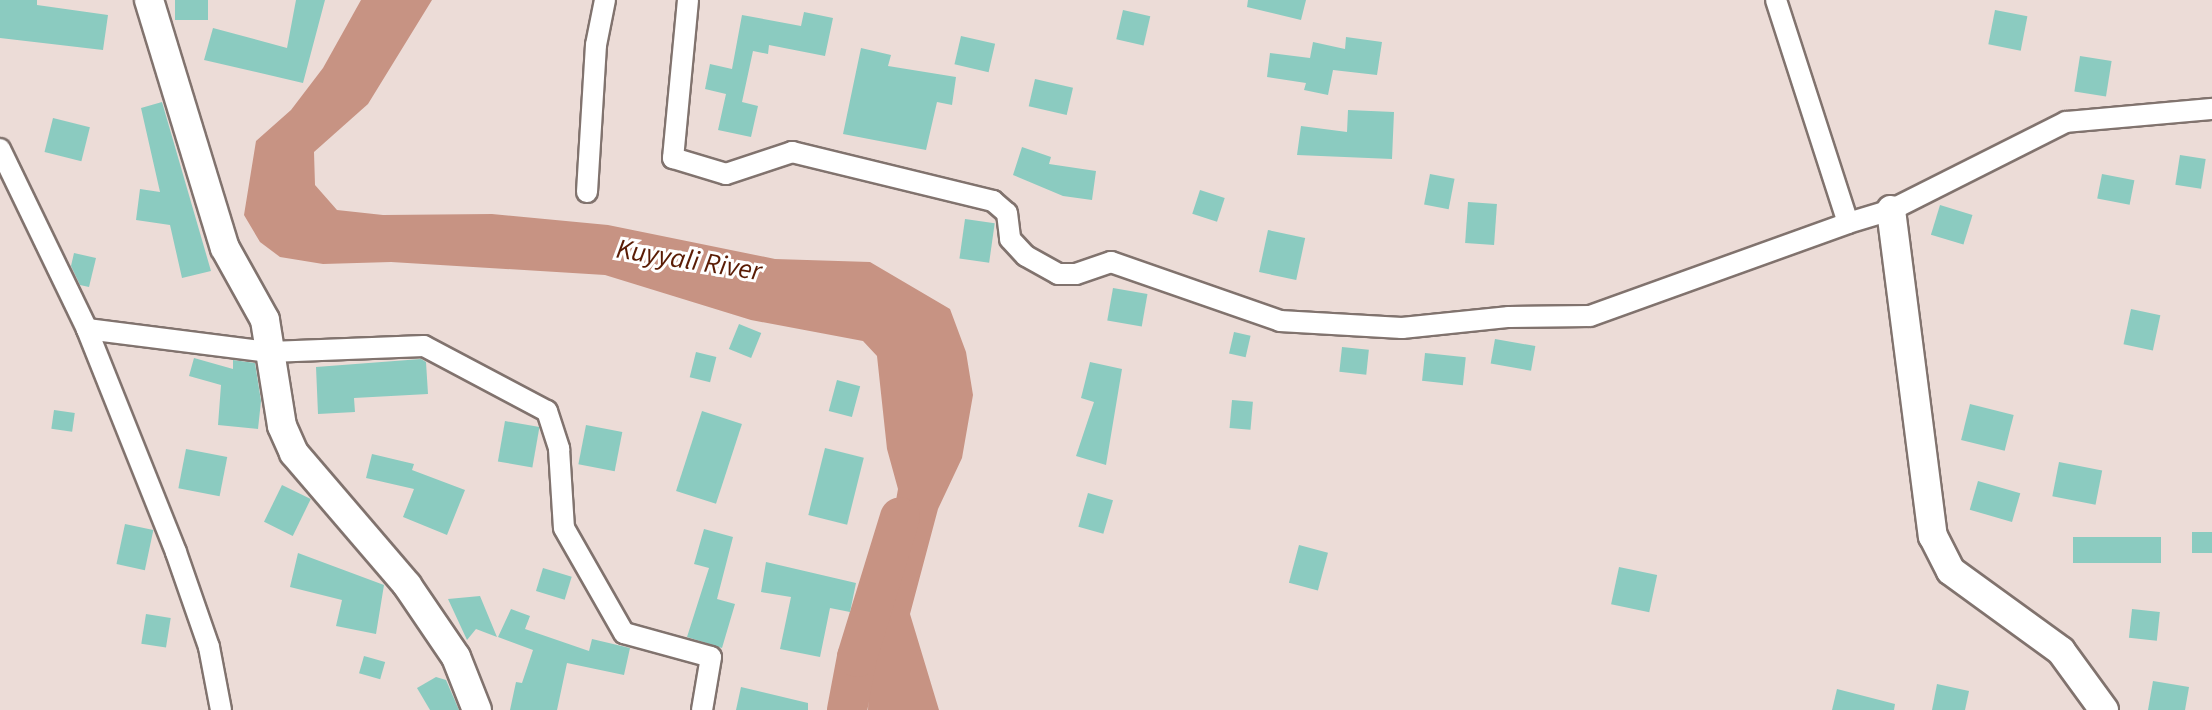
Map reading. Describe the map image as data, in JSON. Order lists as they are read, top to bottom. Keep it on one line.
{"water":["Kuyyali River"]}
